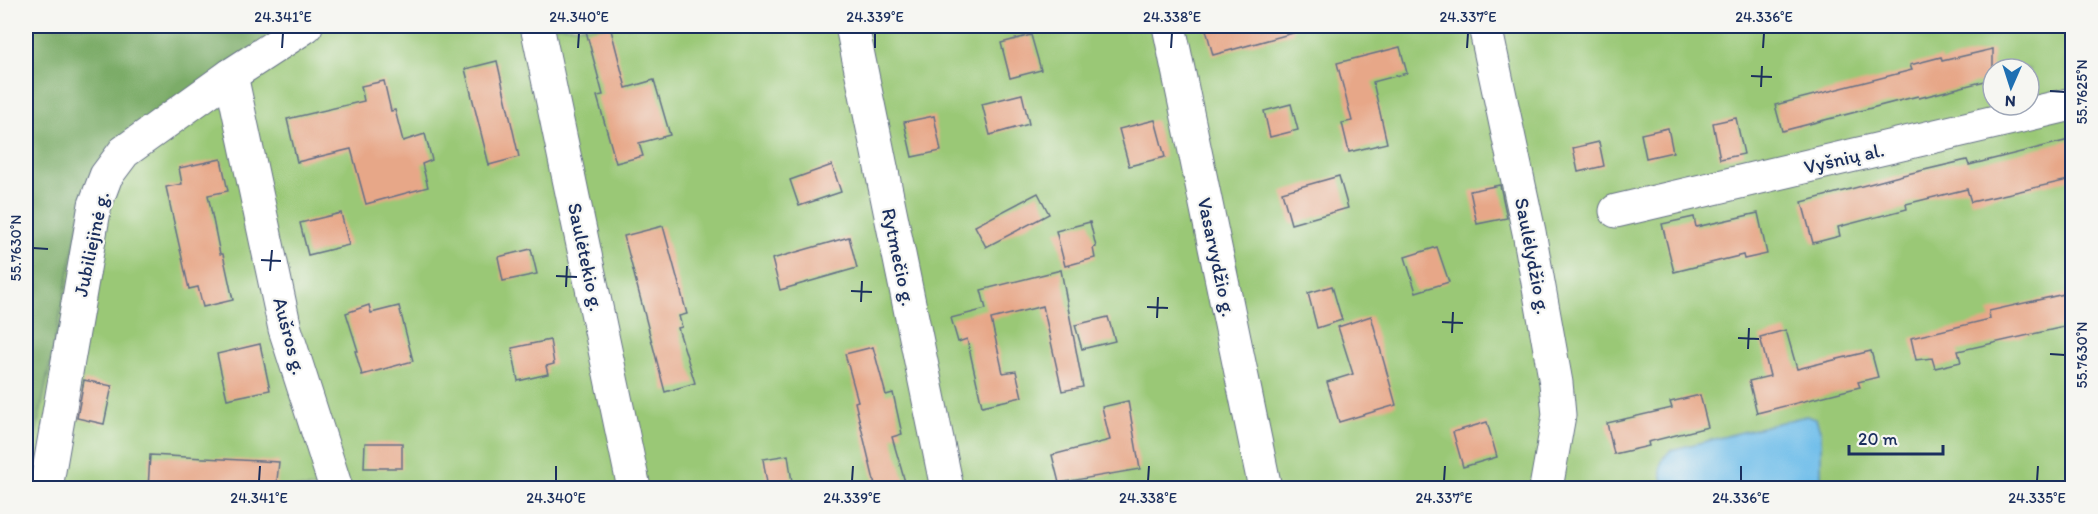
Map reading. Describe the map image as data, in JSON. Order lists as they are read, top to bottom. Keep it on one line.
{"streets":{"street":["Vyšnių al.","Jubiliejinė g.","Saulėlydžio g.","Saulėtekio g.","Rytmečio g.","Vasarvydžio g.","Aušros g."]},"crossings":[["Jubiliejinė g.","Aušros g."]],"scale_bar":"20 m","north":"bottom","coordinates":["24.341°E","24.340°E","24.339°E","24.338°E","24.337°E","24.336°E","55.7625°N","55.7630°N","24.335°E"]}
